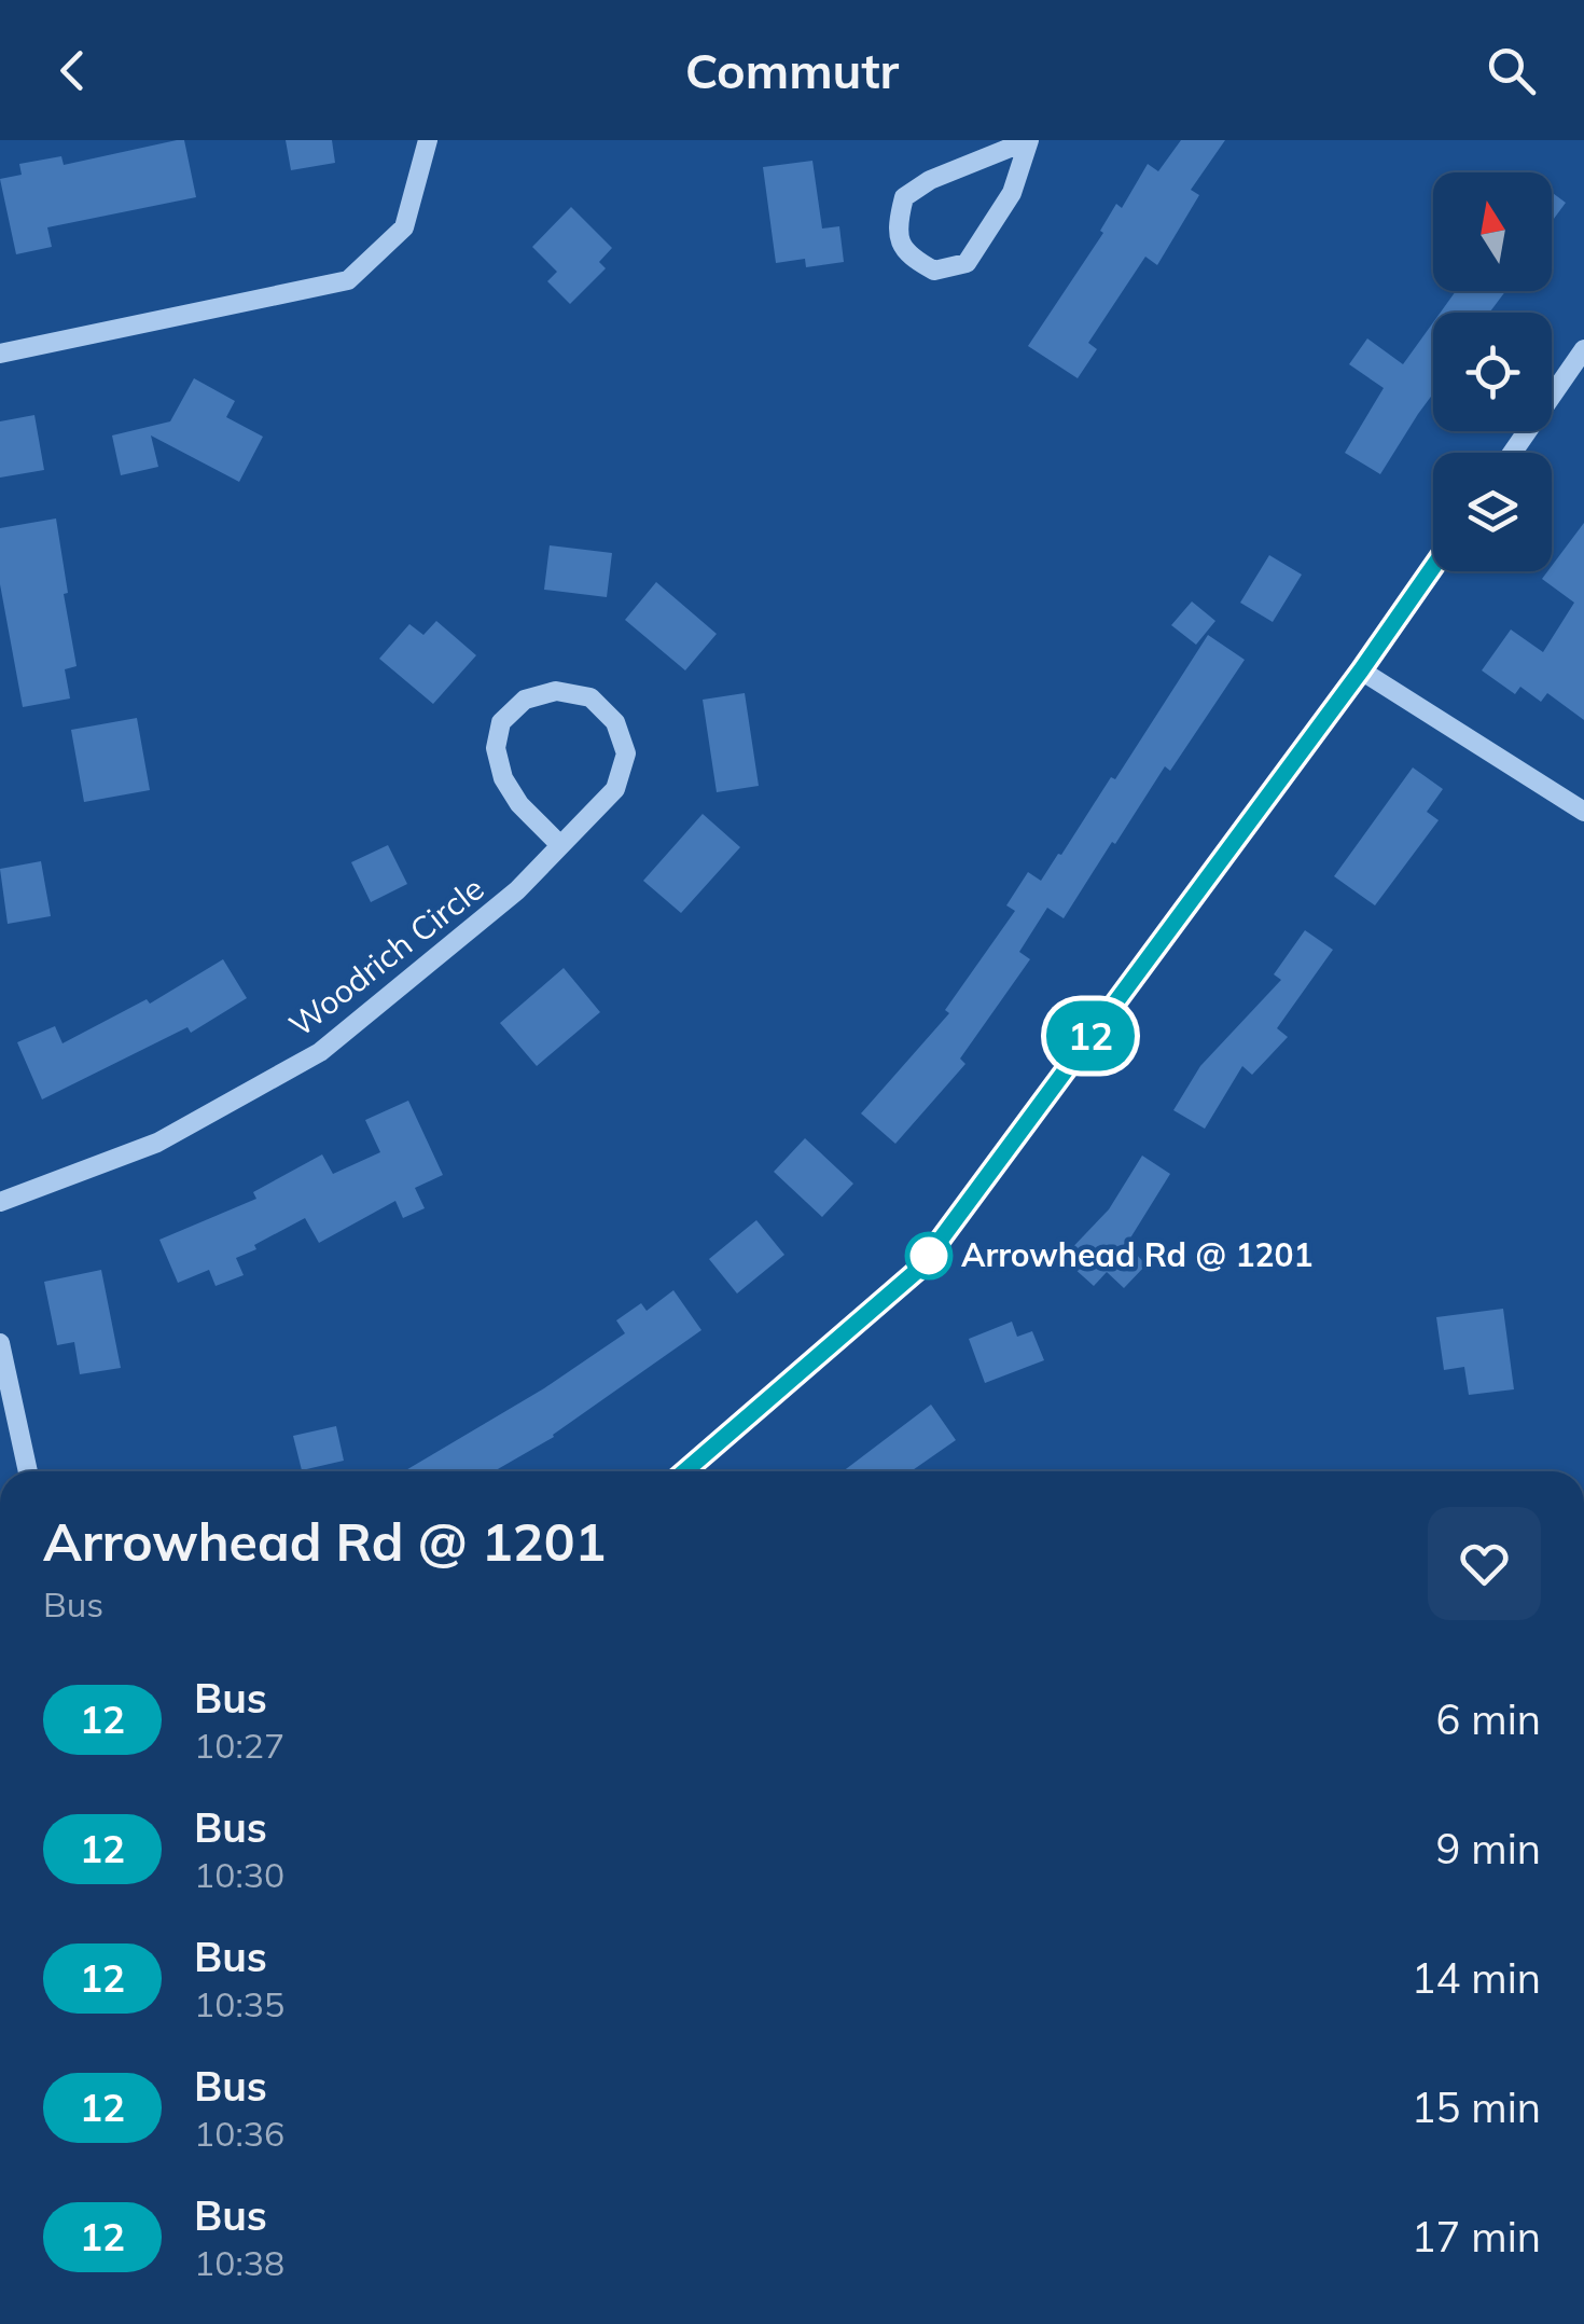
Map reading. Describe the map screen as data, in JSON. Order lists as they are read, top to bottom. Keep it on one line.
{"streets":{"street":["Woodrich Circle"]},"places":["Arrowhead Rd @ 1201"],"lines":["bus line 12"],"north":"top","page":{"header":"Commutr","on_map":"12","heading":["Arrowhead Rd @ 1201","Bus"],"list":[{"mark":"12","name":"Bus","note":"10:27","value":"6 min"},{"mark":"12","name":"Bus","note":"10:30","value":"9 min"},{"mark":"12","name":"Bus","note":"10:35","value":"14 min"},{"mark":"12","name":"Bus","note":"10:36","value":"15 min"},{"mark":"12","name":"Bus","note":"10:38","value":"17 min"}]}}
